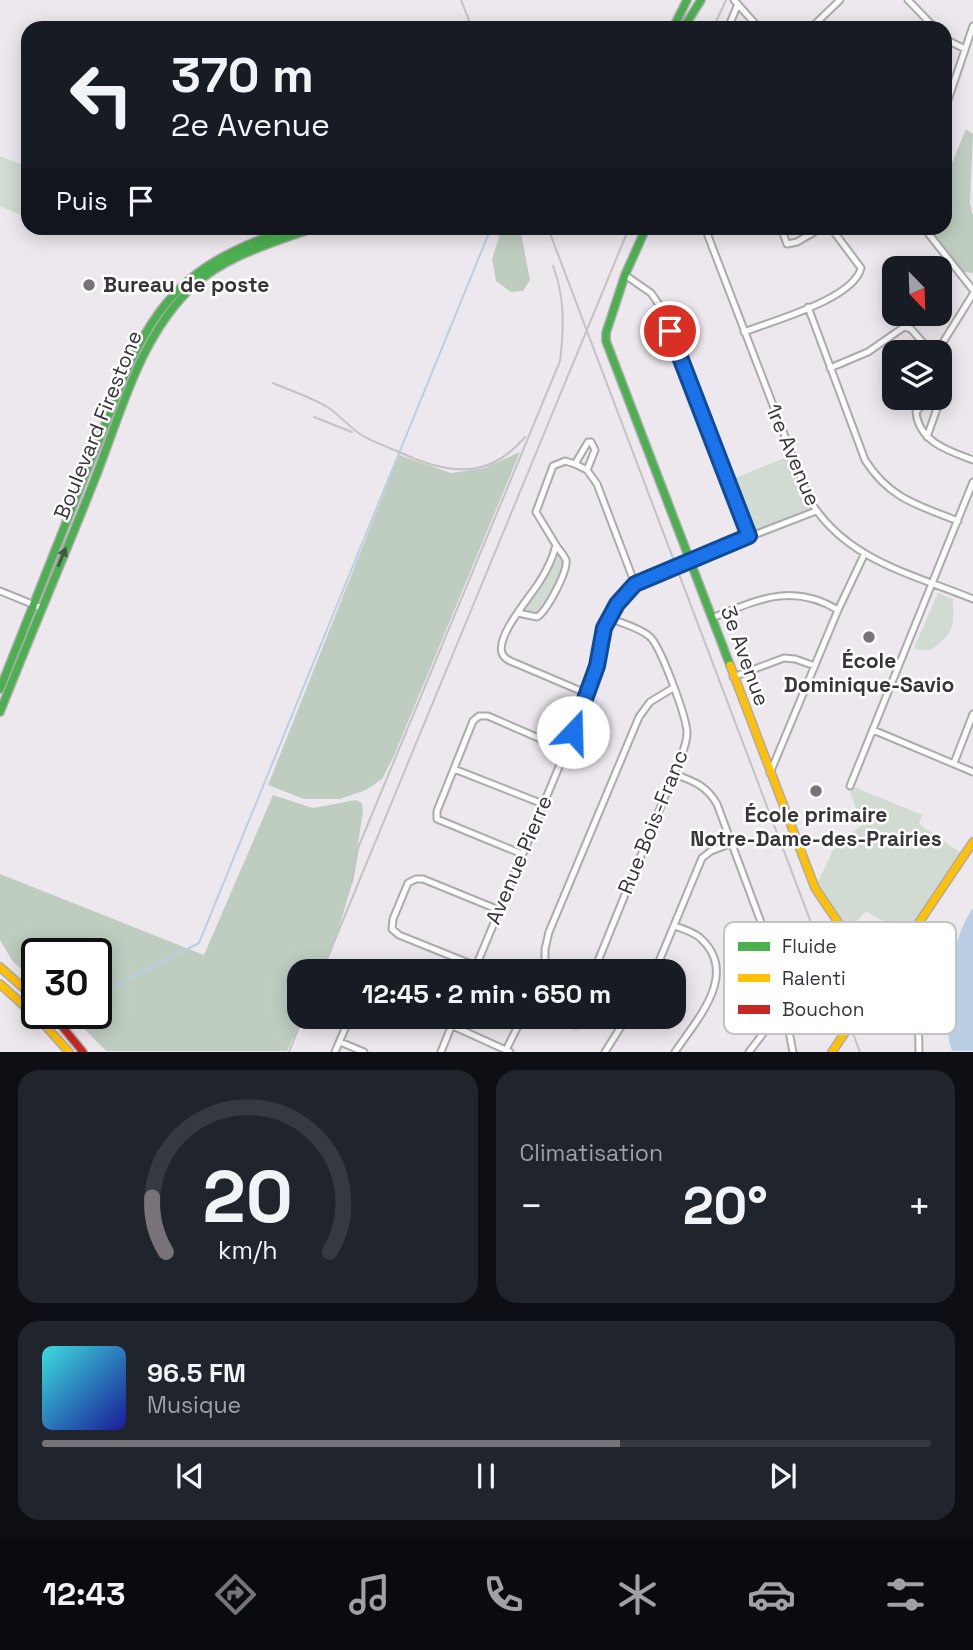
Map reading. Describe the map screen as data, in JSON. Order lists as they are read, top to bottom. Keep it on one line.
{"streets":{"main road":["Boulevard Firestone","3e Avenue"],"street":["1re Avenue","Rue Bois-Franc","Avenue Pierre"]},"crossings":[["1re Avenue","Avenue Pierre"],["3e Avenue","Avenue Pierre"],["Rue Bois-Franc","Avenue Pierre"]],"places":["Bureau de poste","École Dominique-Savio","École primaire Notre-Dame-des-Prairies"],"legend":["Fluide","Ralenti","Bouchon"],"north":"bottom right","page":{"turn":["370 m","2e Avenue"],"then":"Puis","limit":"30","trip":"12:45 · 2 min · 650 m","tile":"Climatisation","heat":["−","20°","+"],"song":["96.5 FM","Musique"],"tabs":"12:43","gauge":["20","km/h"]}}
